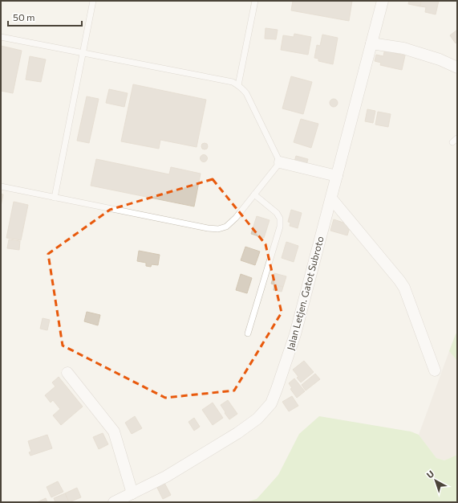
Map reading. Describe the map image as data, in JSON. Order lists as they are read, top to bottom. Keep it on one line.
{"streets":{"street":["Jalan Letjen. Gatot Subroto"]},"scale_bar":"50 m","north":"top left"}
